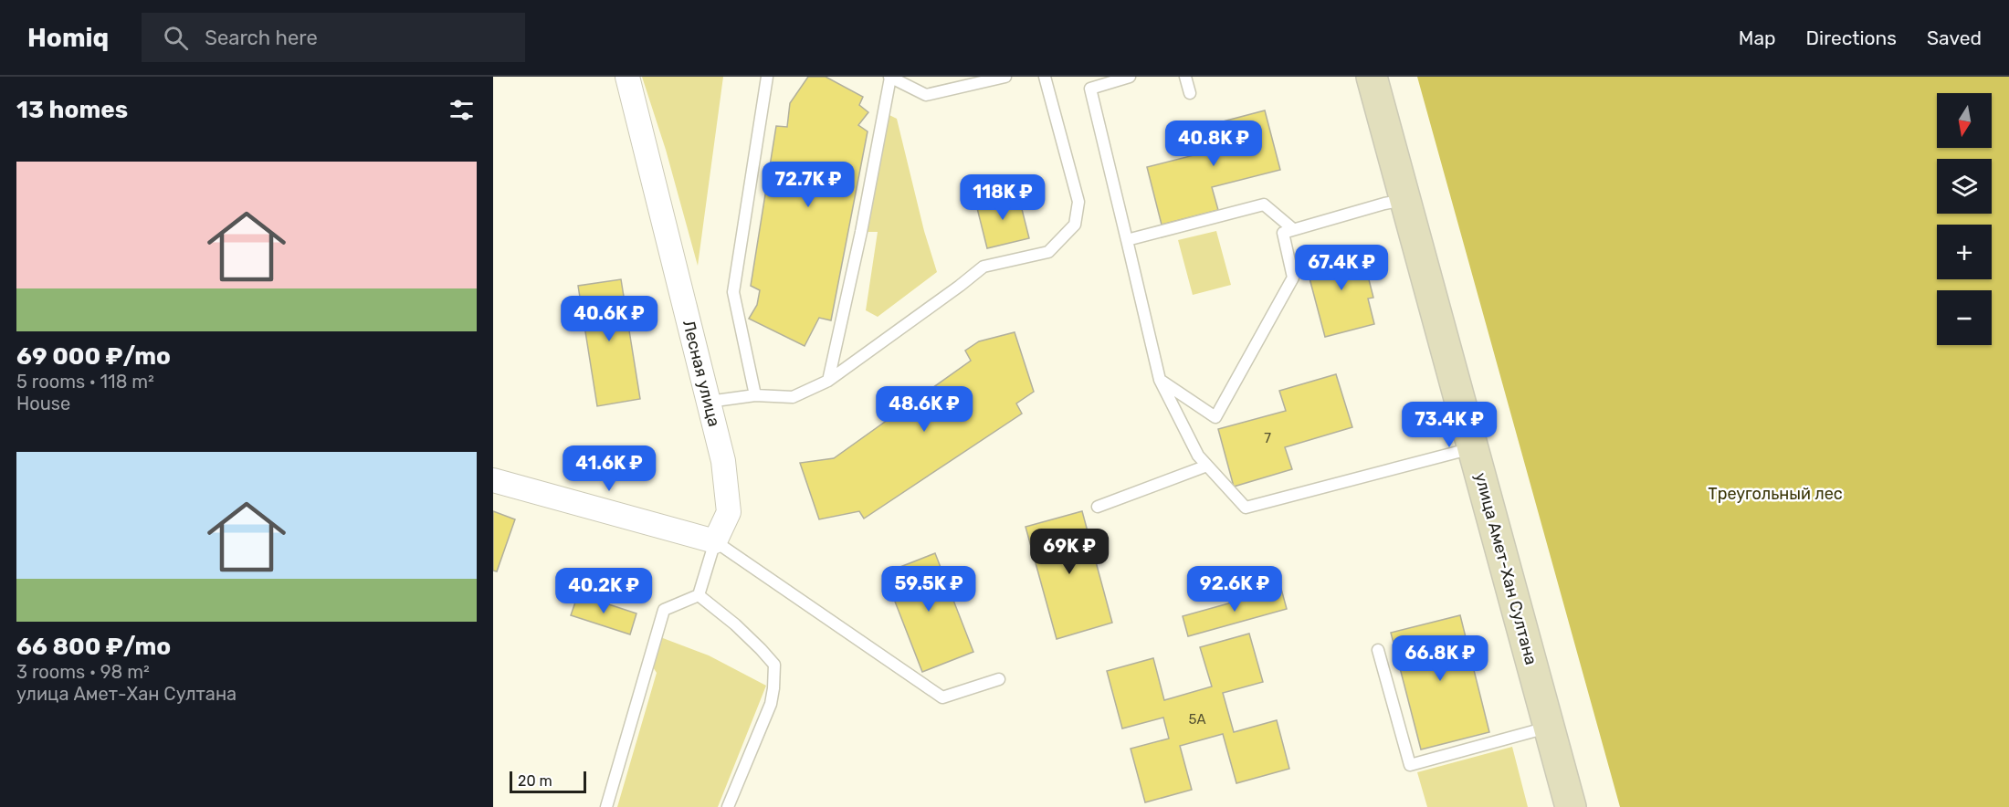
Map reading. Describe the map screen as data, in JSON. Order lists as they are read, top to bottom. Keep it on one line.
{"streets":{"main road":["улица Амет-Хан Султана"],"street":["Лесная улица"]},"parks":["Треугольный лес"],"house_numbers":["7","5А"],"scale_bar":"20 m","north":"bottom","page":{"header":"Homiq","search":"Search here","nav":["Map","Directions","Saved"],"heading":"13 homes","map_buttons":["+","−"],"price":["40.8K ₽","72.7K ₽","118K ₽","67.4K ₽","40.6K ₽","48.6K ₽","73.4K ₽","41.6K ₽","69K ₽","59.5K ₽","92.6K ₽","40.2K ₽","66.8K ₽"],"list":[{"name":"69 000 ₽/mo","note":"5 rooms · 118 m² · House"},{"name":"66 800 ₽/mo","note":"3 rooms · 98 m² · улица Амет-Хан Султана"}],"scale":"20 m"}}
